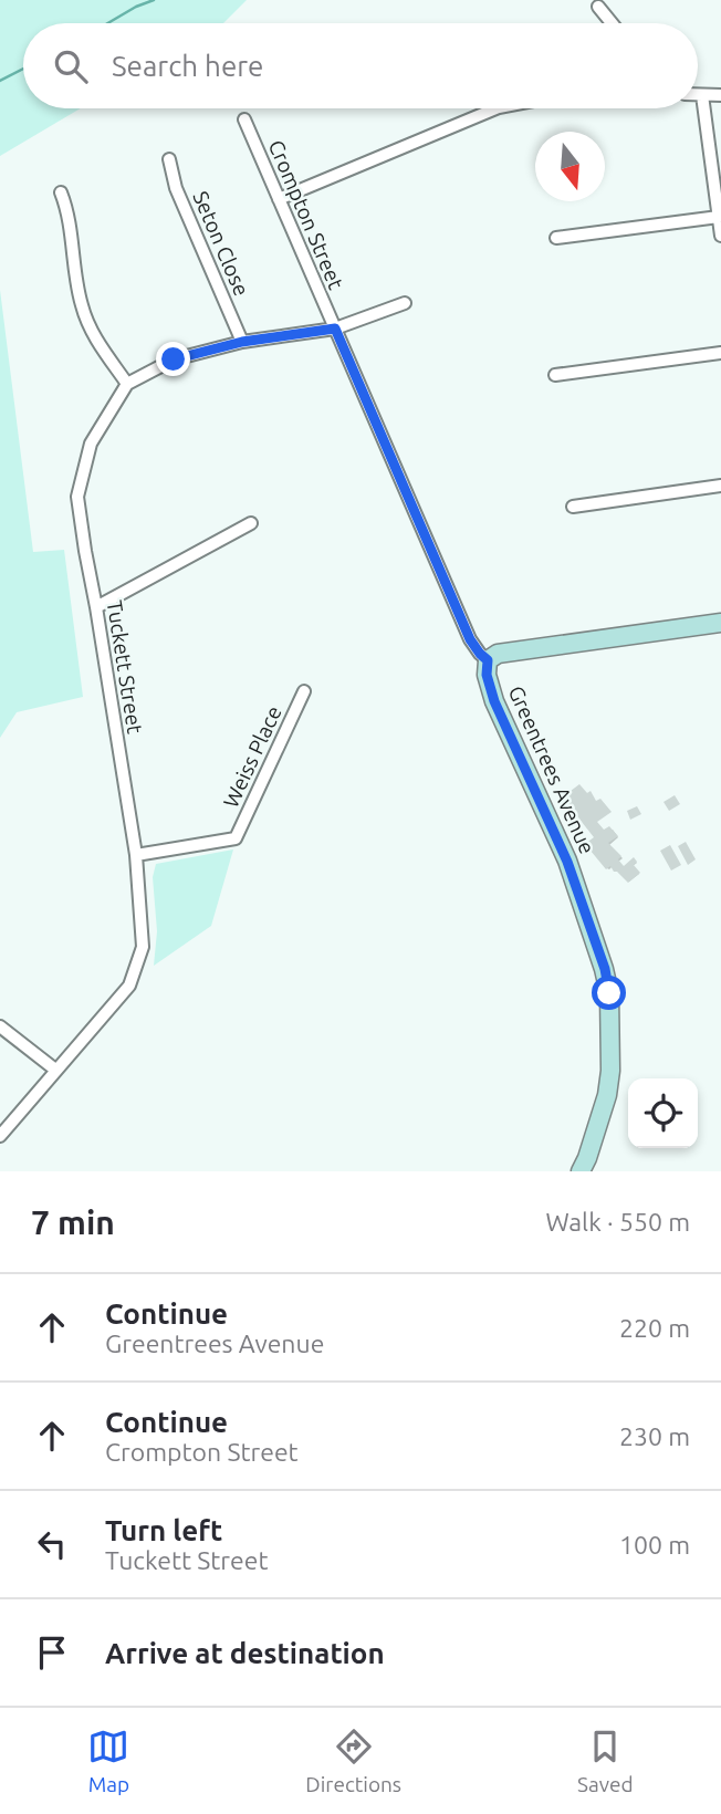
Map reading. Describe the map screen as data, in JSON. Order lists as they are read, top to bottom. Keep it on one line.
{"streets":{"street":["Crompton Street","Seton Close","Tuckett Street","Weiss Place","Greentrees Avenue"]},"crossings":[["Crompton Street","Greentrees Avenue"],["Tuckett Street","Weiss Place"]],"north":"bottom","page":{"search":"Search here","heading":["7 min","Walk · 550 m"],"list":[["Continue","Greentrees Avenue","220 m"],["Continue","Crompton Street","230 m"],["Turn left","Tuckett Street","100 m"],"Arrive at destination"],"nav":["Map","Directions","Saved"]}}
